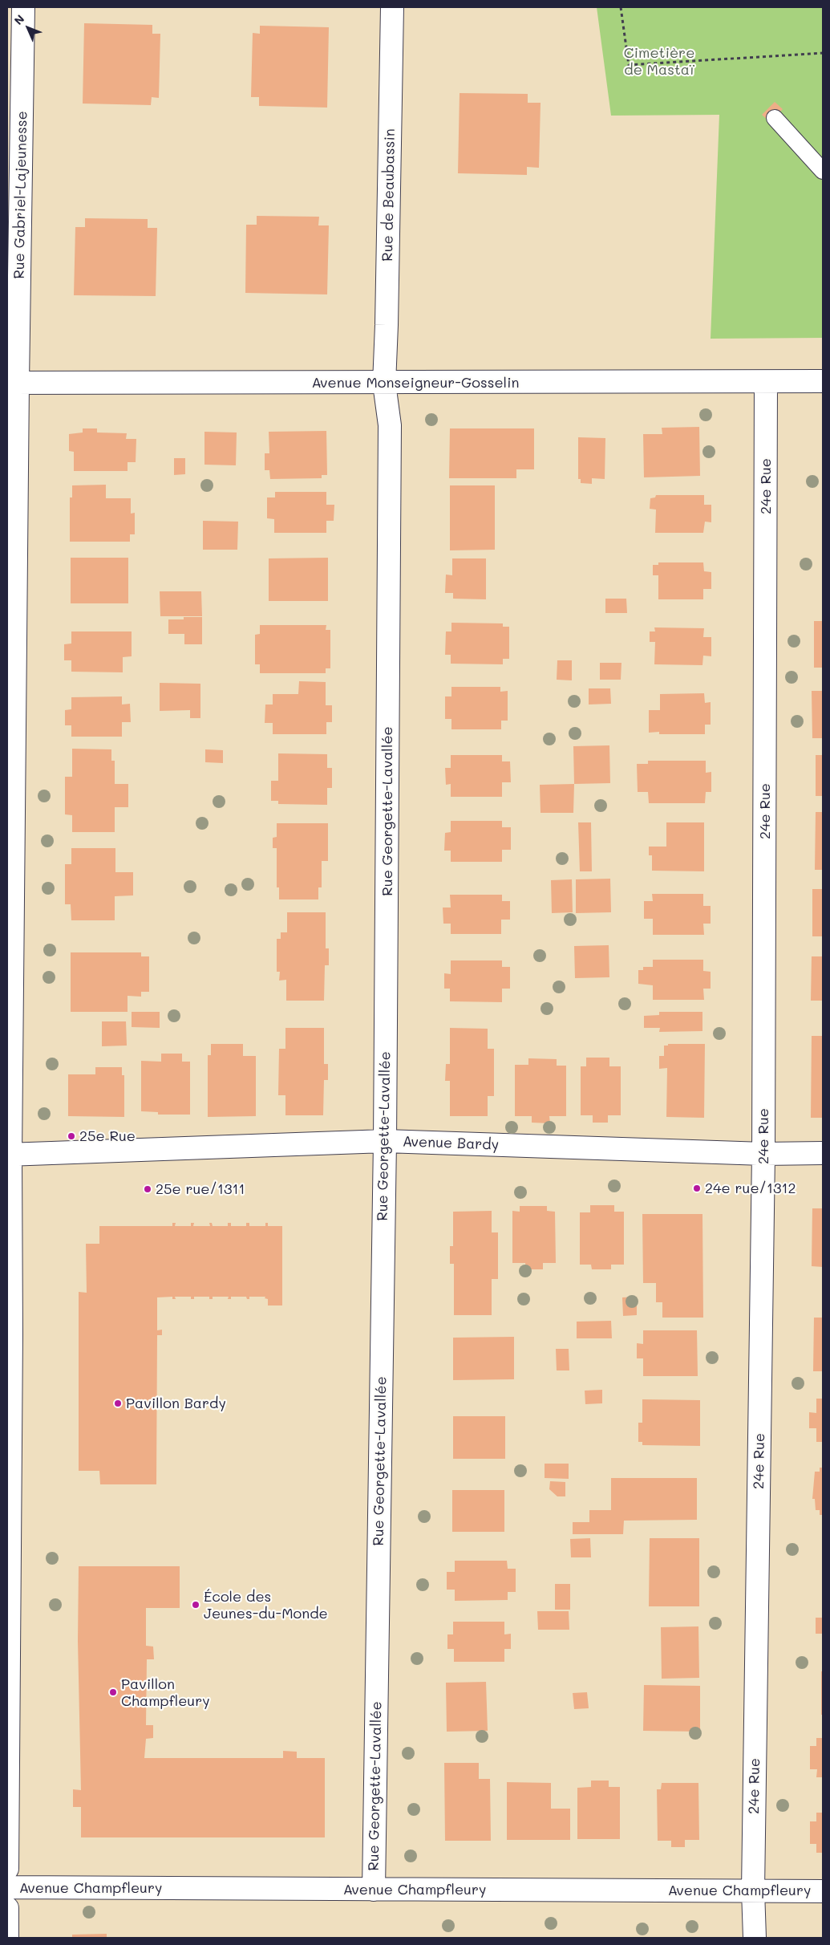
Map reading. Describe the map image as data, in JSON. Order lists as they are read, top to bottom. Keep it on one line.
{"streets":{"street":["Rue Gabriel-Lajeunesse","Rue de Beaubassin","Avenue Monseigneur-Gosselin","24e Rue","Rue Georgette-Lavallée","Avenue Bardy","Avenue Champfleury"]},"crossings":[["Rue Gabriel-Lajeunesse","Avenue Monseigneur-Gosselin"],["Rue de Beaubassin","Avenue Monseigneur-Gosselin"],["Rue de Beaubassin","Rue Georgette-Lavallée"],["Avenue Monseigneur-Gosselin","24e Rue"],["Avenue Monseigneur-Gosselin","Rue Georgette-Lavallée"],["24e Rue","Avenue Bardy"],["24e Rue","Avenue Champfleury"],["Rue Georgette-Lavallée","Avenue Bardy"],["Rue Georgette-Lavallée","Avenue Champfleury"]],"parks":["Cimetière de Mastaï"],"places":["25e Rue","24e rue/1312","25e rue/1311","Pavillon Bardy","École des Jeunes-du-Monde","Pavillon Champfleury"],"north":"top left"}
